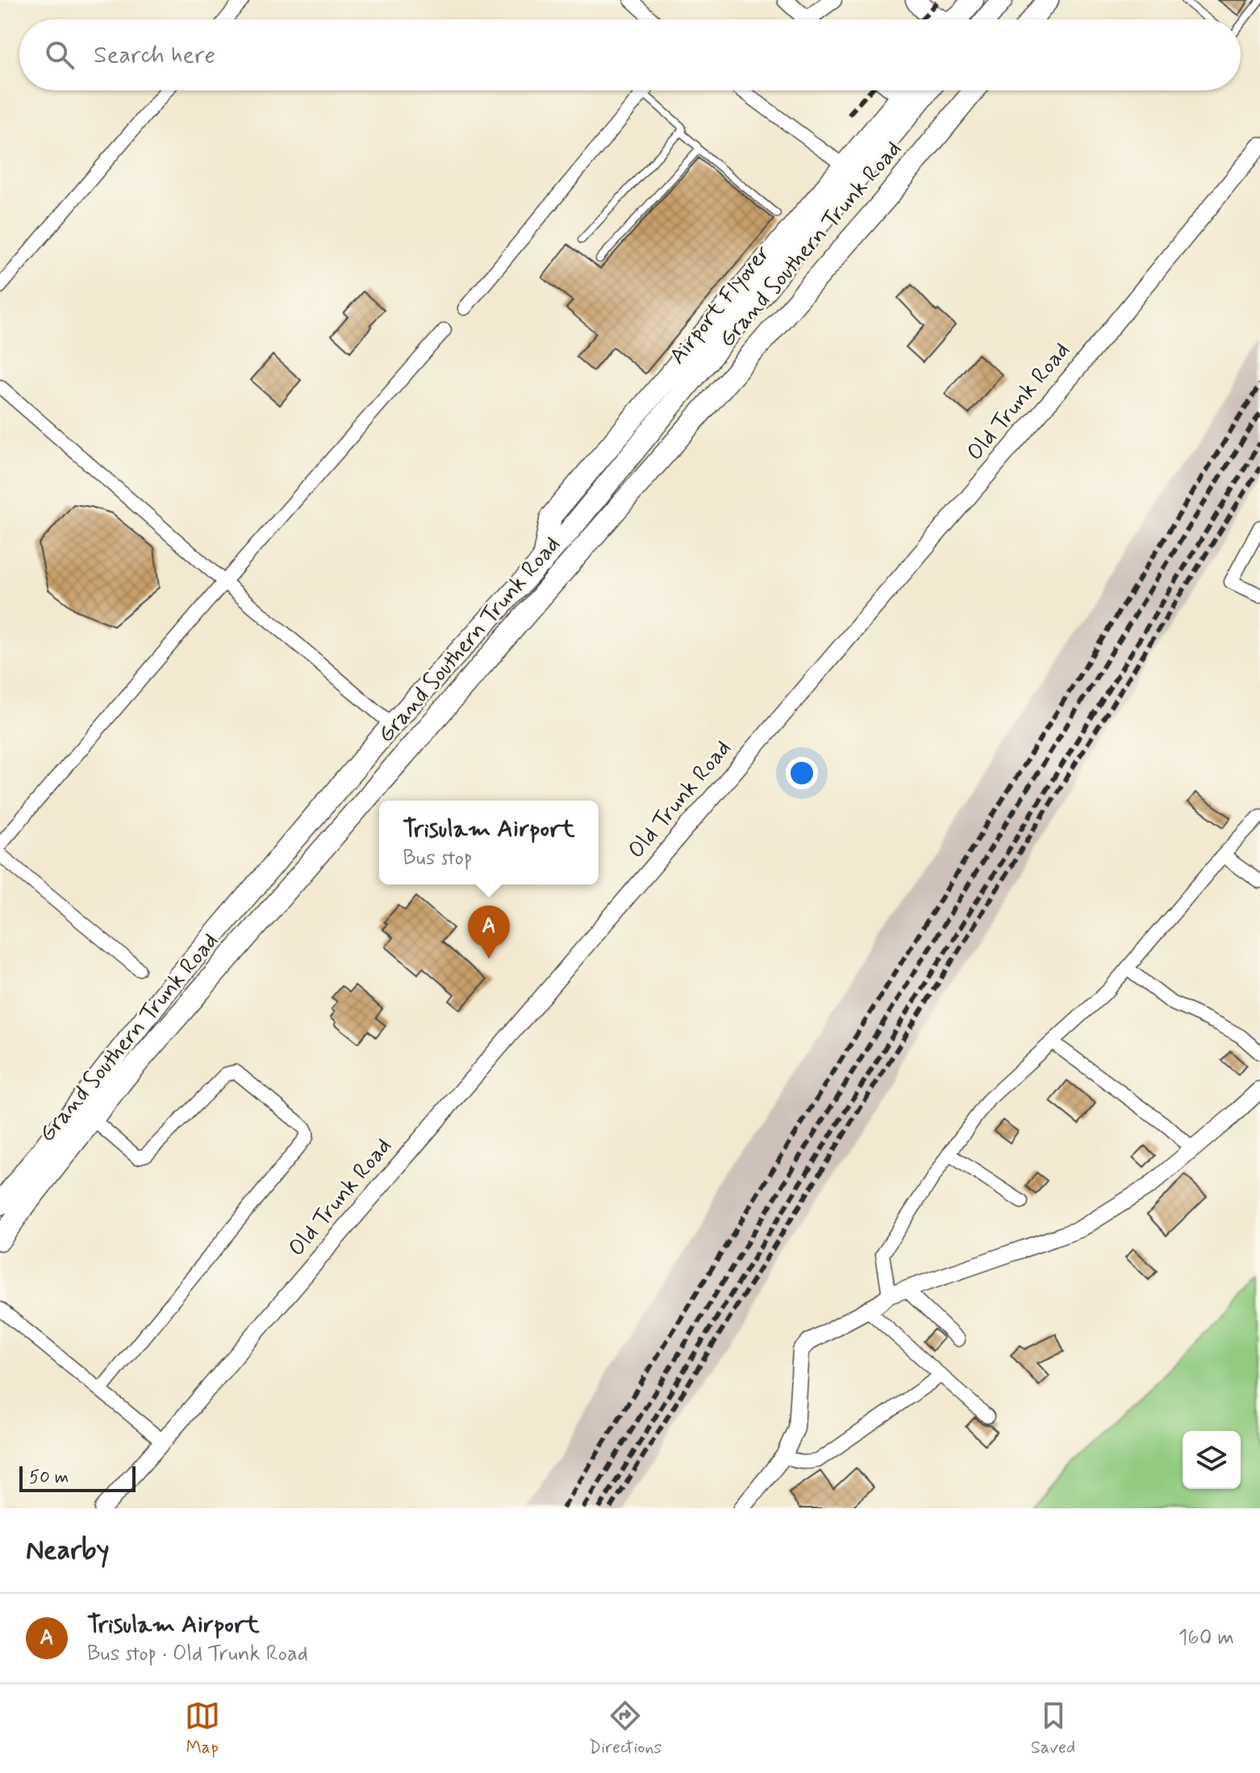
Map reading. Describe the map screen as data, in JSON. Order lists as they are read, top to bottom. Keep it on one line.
{"streets":{"main road":["Grand Southern Trunk Road","Airport Flyover"],"street":["Old Trunk Road"]},"crossings":[["Grand Southern Trunk Road","Airport Flyover"]],"scale_bar":"50 m","page":{"search":"Search here","popup":["Trisulam Airport","Bus stop"],"pins":"A","scale":"50 m","heading":"Nearby","list":[{"mark":"A","name":"Trisulam Airport","note":"Bus stop · Old Trunk Road","value":"160 m"}],"nav":["Map","Directions","Saved"]}}
